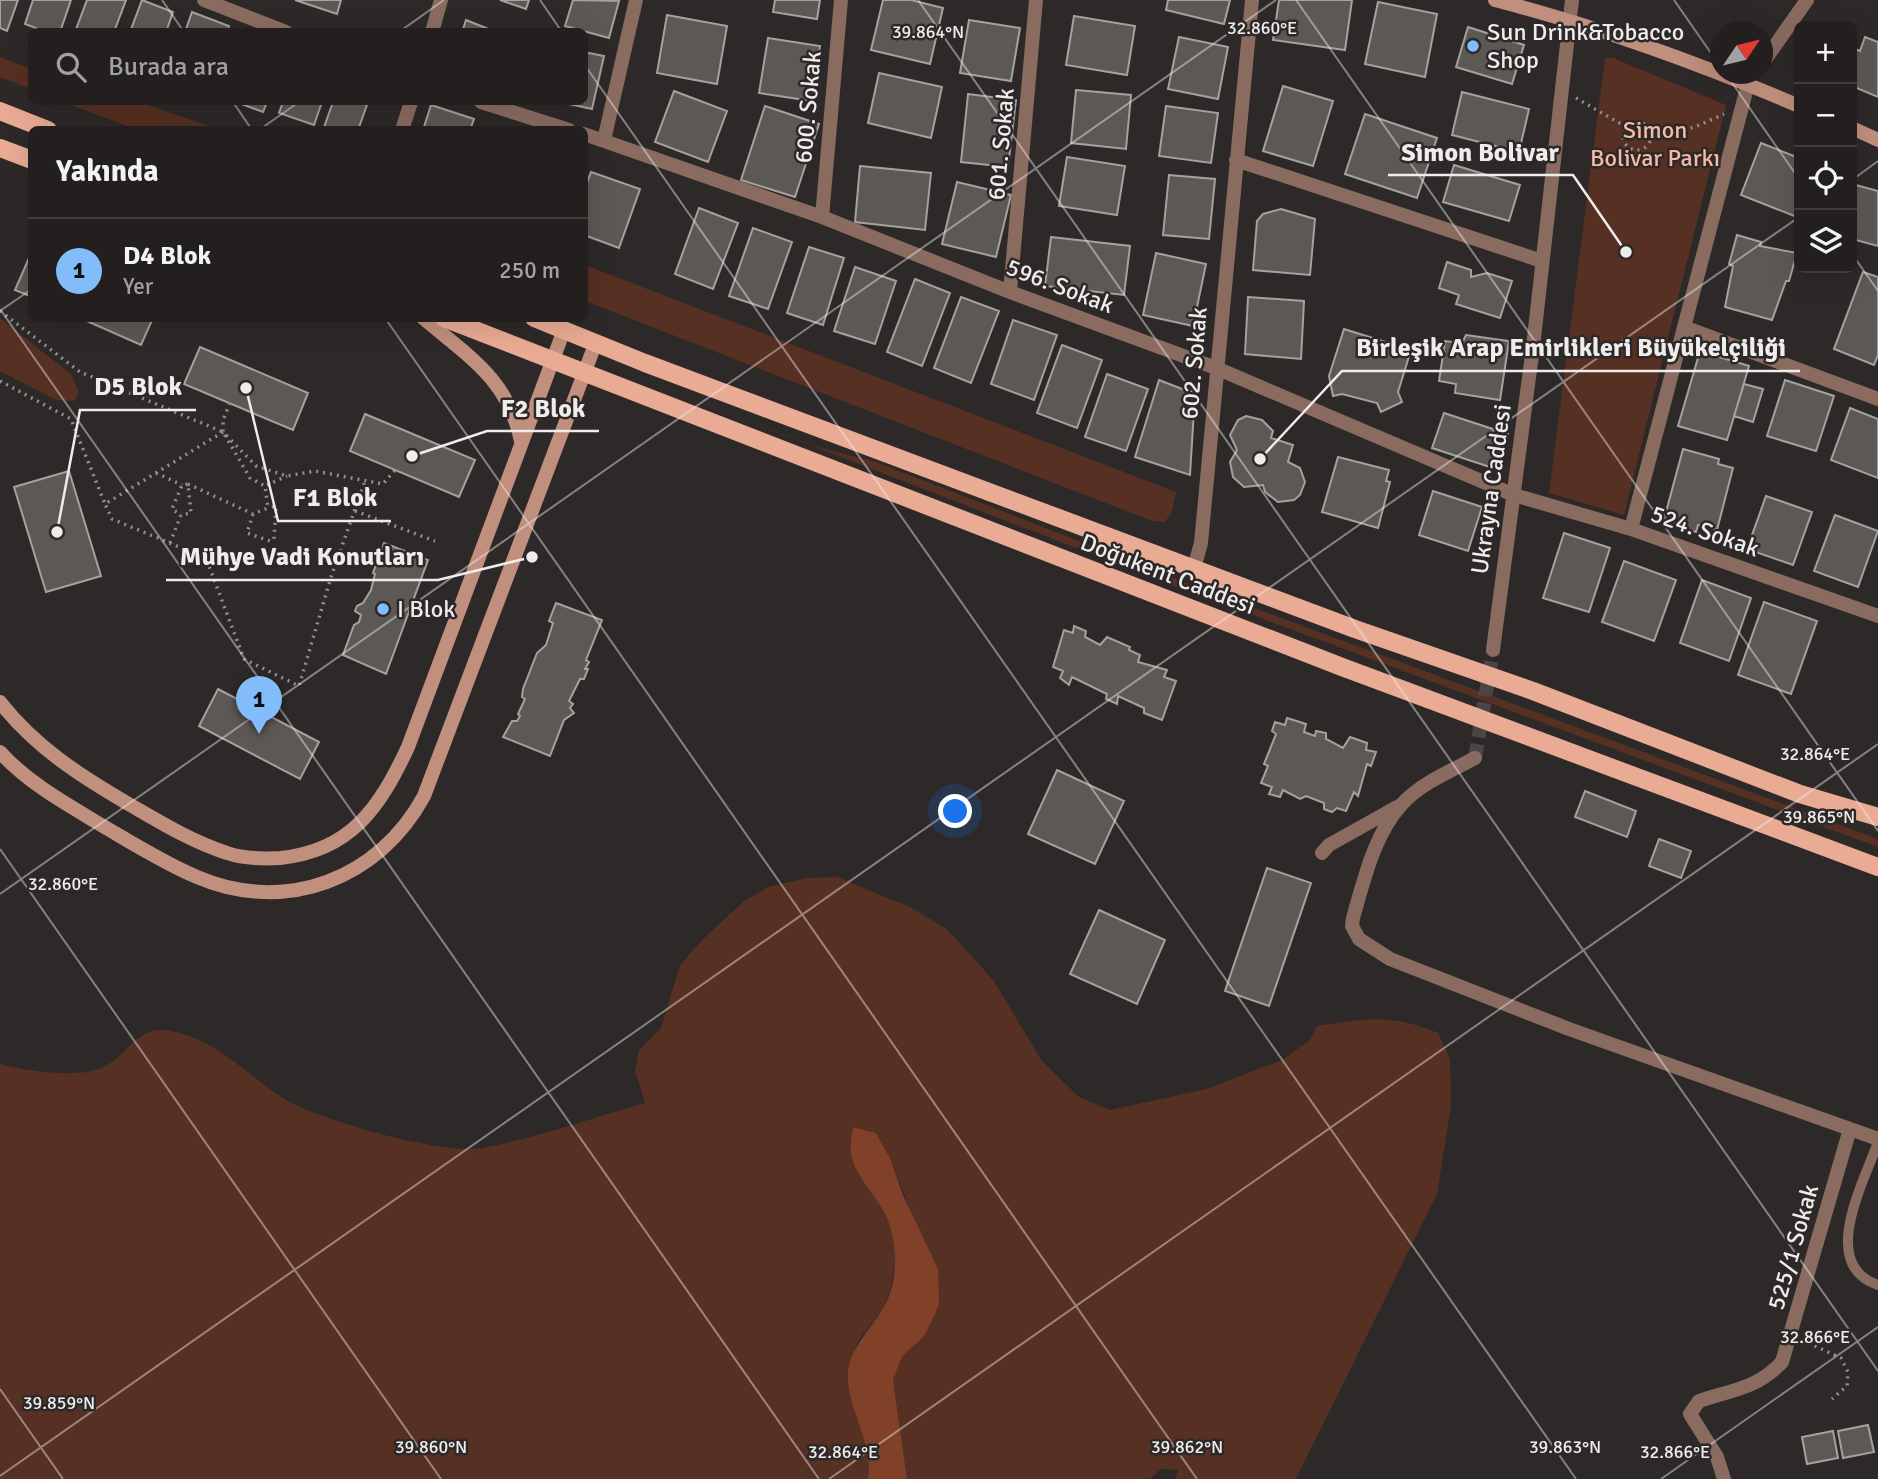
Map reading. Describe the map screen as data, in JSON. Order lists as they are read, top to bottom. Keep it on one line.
{"streets":{"main road":["Doğukent Caddesi"],"street":["600. Sokak","601. Sokak","596. Sokak","602. Sokak","Ukrayna Caddesi","524. Sokak","525/1 Sokak"]},"crossings":[["600. Sokak","596. Sokak"],["601. Sokak","596. Sokak"],["596. Sokak","602. Sokak"],["596. Sokak","Ukrayna Caddesi"],["596. Sokak","524. Sokak"],["602. Sokak","Doğukent Caddesi"],["Ukrayna Caddesi","524. Sokak"]],"parks":["Simon Bolivar Parkı"],"places":["Sun Drink&Tobacco Shop","Simon Bolivar","F1 Blok","F2 Blok","Birleşik Arap Emirlikleri Büyükelçiliği","D5 Blok","Mühye Vadi Konutları","I Blok"],"north":"top right","page":{"map_buttons":["+","−"],"search":"Burada ara","heading":"Yakında","list":[{"mark":"1","name":"D4 Blok","note":"Yer","value":"250 m"}],"pins":"1"},"coordinates":["32.860°E","39.864°N","32.864°E","39.865°N","32.866°E","39.859°N","39.860°N","39.862°N","39.863°N"]}
